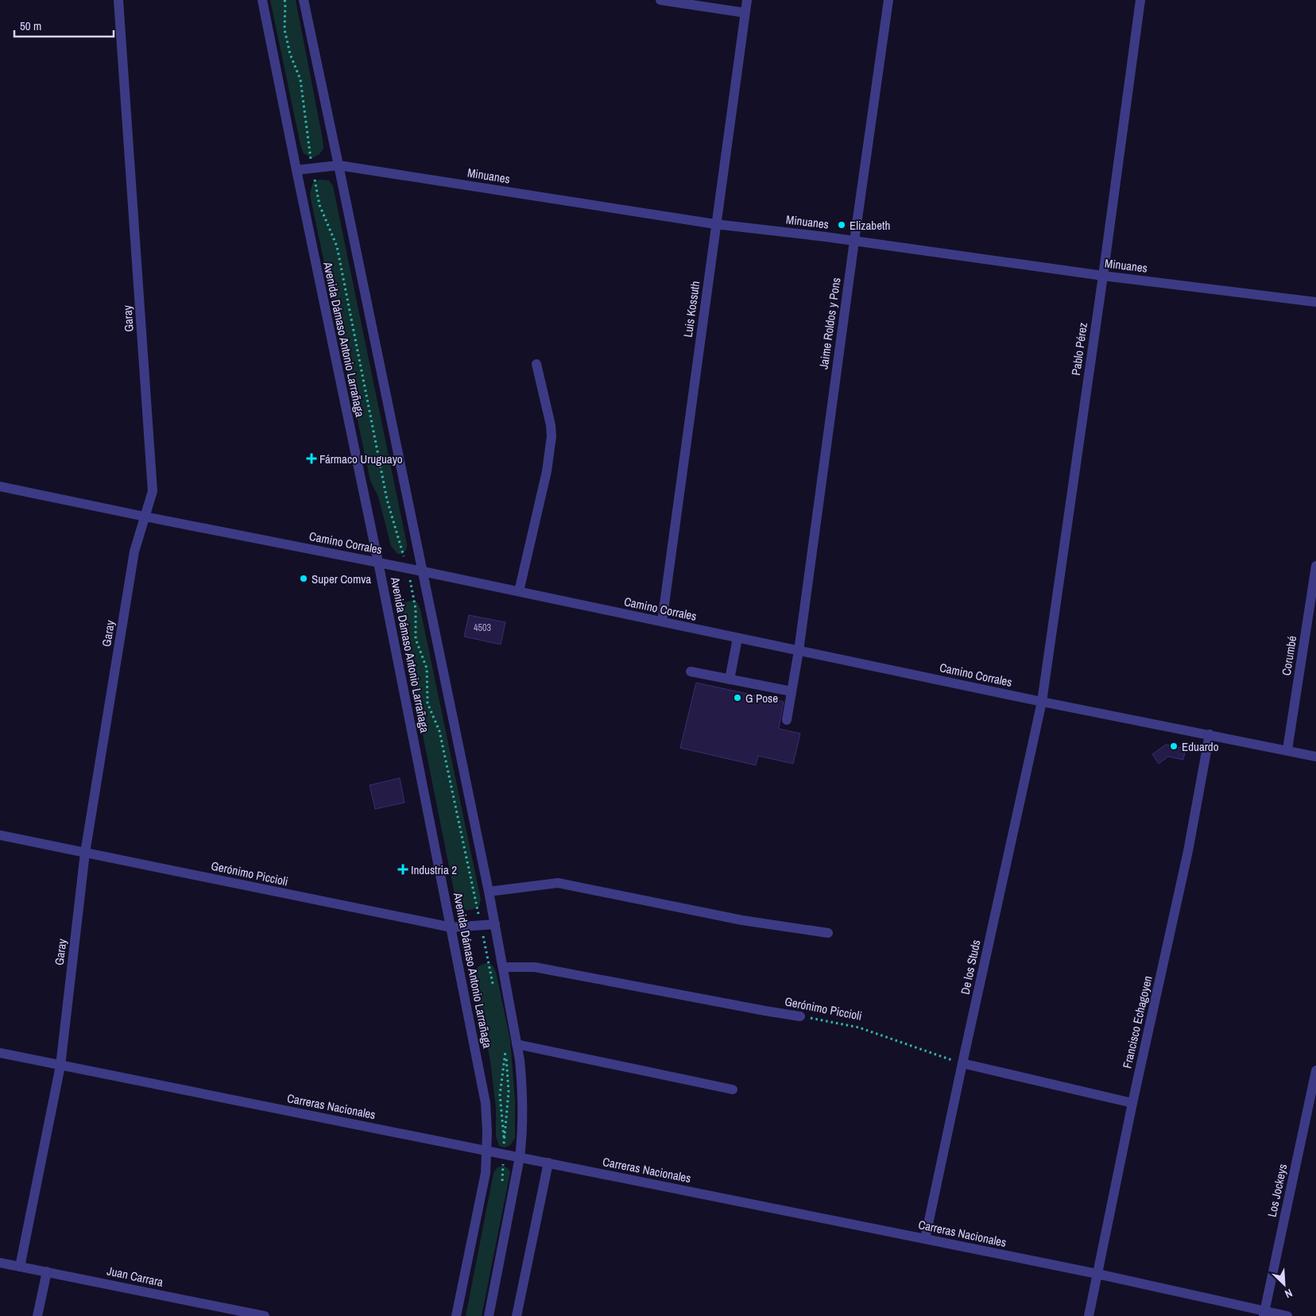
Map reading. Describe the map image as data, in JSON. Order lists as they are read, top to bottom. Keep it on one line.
{"streets":{"street":["Minuanes","Luis Kossuth","Garay","Jaime Roldos y Pons","Avenida Dámaso Antonio Larrañaga","Pablo Pérez","Camino Corrales","Corumbé","Gerónimo Piccioli","De los Studs","Francisco Echagoyen","Carreras Nacionales","Los Jockeys","Juan Carrara"]},"crossings":[["Minuanes","Luis Kossuth"],["Minuanes","Jaime Roldos y Pons"],["Minuanes","Avenida Dámaso Antonio Larrañaga"],["Minuanes","Pablo Pérez"],["Luis Kossuth","Camino Corrales"],["Garay","Camino Corrales"],["Garay","Gerónimo Piccioli"],["Garay","Carreras Nacionales"],["Garay","Juan Carrara"],["Jaime Roldos y Pons","Camino Corrales"],["Avenida Dámaso Antonio Larrañaga","Camino Corrales"],["Avenida Dámaso Antonio Larrañaga","Gerónimo Piccioli"],["Avenida Dámaso Antonio Larrañaga","Carreras Nacionales"],["Pablo Pérez","Camino Corrales"],["Pablo Pérez","De los Studs"],["Camino Corrales","Corumbé"],["Camino Corrales","De los Studs"],["Camino Corrales","Francisco Echagoyen"],["Gerónimo Piccioli","De los Studs"],["De los Studs","Carreras Nacionales"],["Francisco Echagoyen","Carreras Nacionales"],["Carreras Nacionales","Los Jockeys"]],"places":{"other":["Elizabeth","Super Comva","G Pose","Eduardo"],"health":["Fármaco Uruguayo","Industria 2"]},"house_numbers":["4503"],"scale_bar":"50 m","north":"bottom right"}
